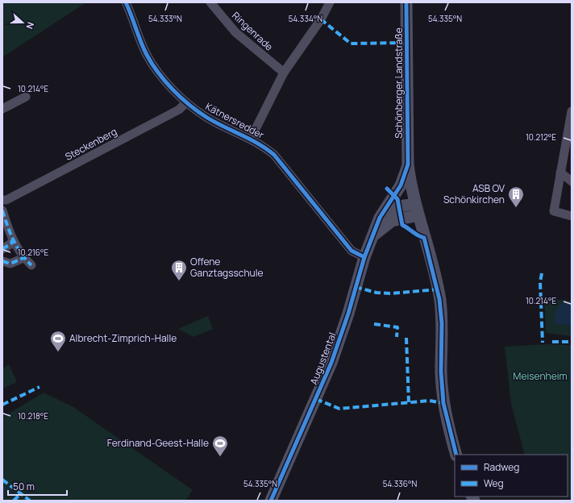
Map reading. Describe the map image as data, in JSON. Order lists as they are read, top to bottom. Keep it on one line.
{"streets":{"street":["Ringenrade","Schönberger Landstraße","Kätnersredder","Steckenberg","Augustental"]},"crossings":[["Schönberger Landstraße","Augustental"],["Kätnersredder","Steckenberg"],["Kätnersredder","Augustental"]],"parks":["Meisenheim"],"places":{"building":["ASB OV Schönkirchen","Offene Ganztagsschule"],"sports":["Albrecht-Zimprich-Halle","Ferdinand-Geest-Halle"]},"legend":["Radweg","Weg"],"scale_bar":"50 m","north":"right","coordinates":["54.333°N","54.334°N","54.335°N","10.214°E","10.212°E","10.216°E","10.218°E","54.336°N"]}
